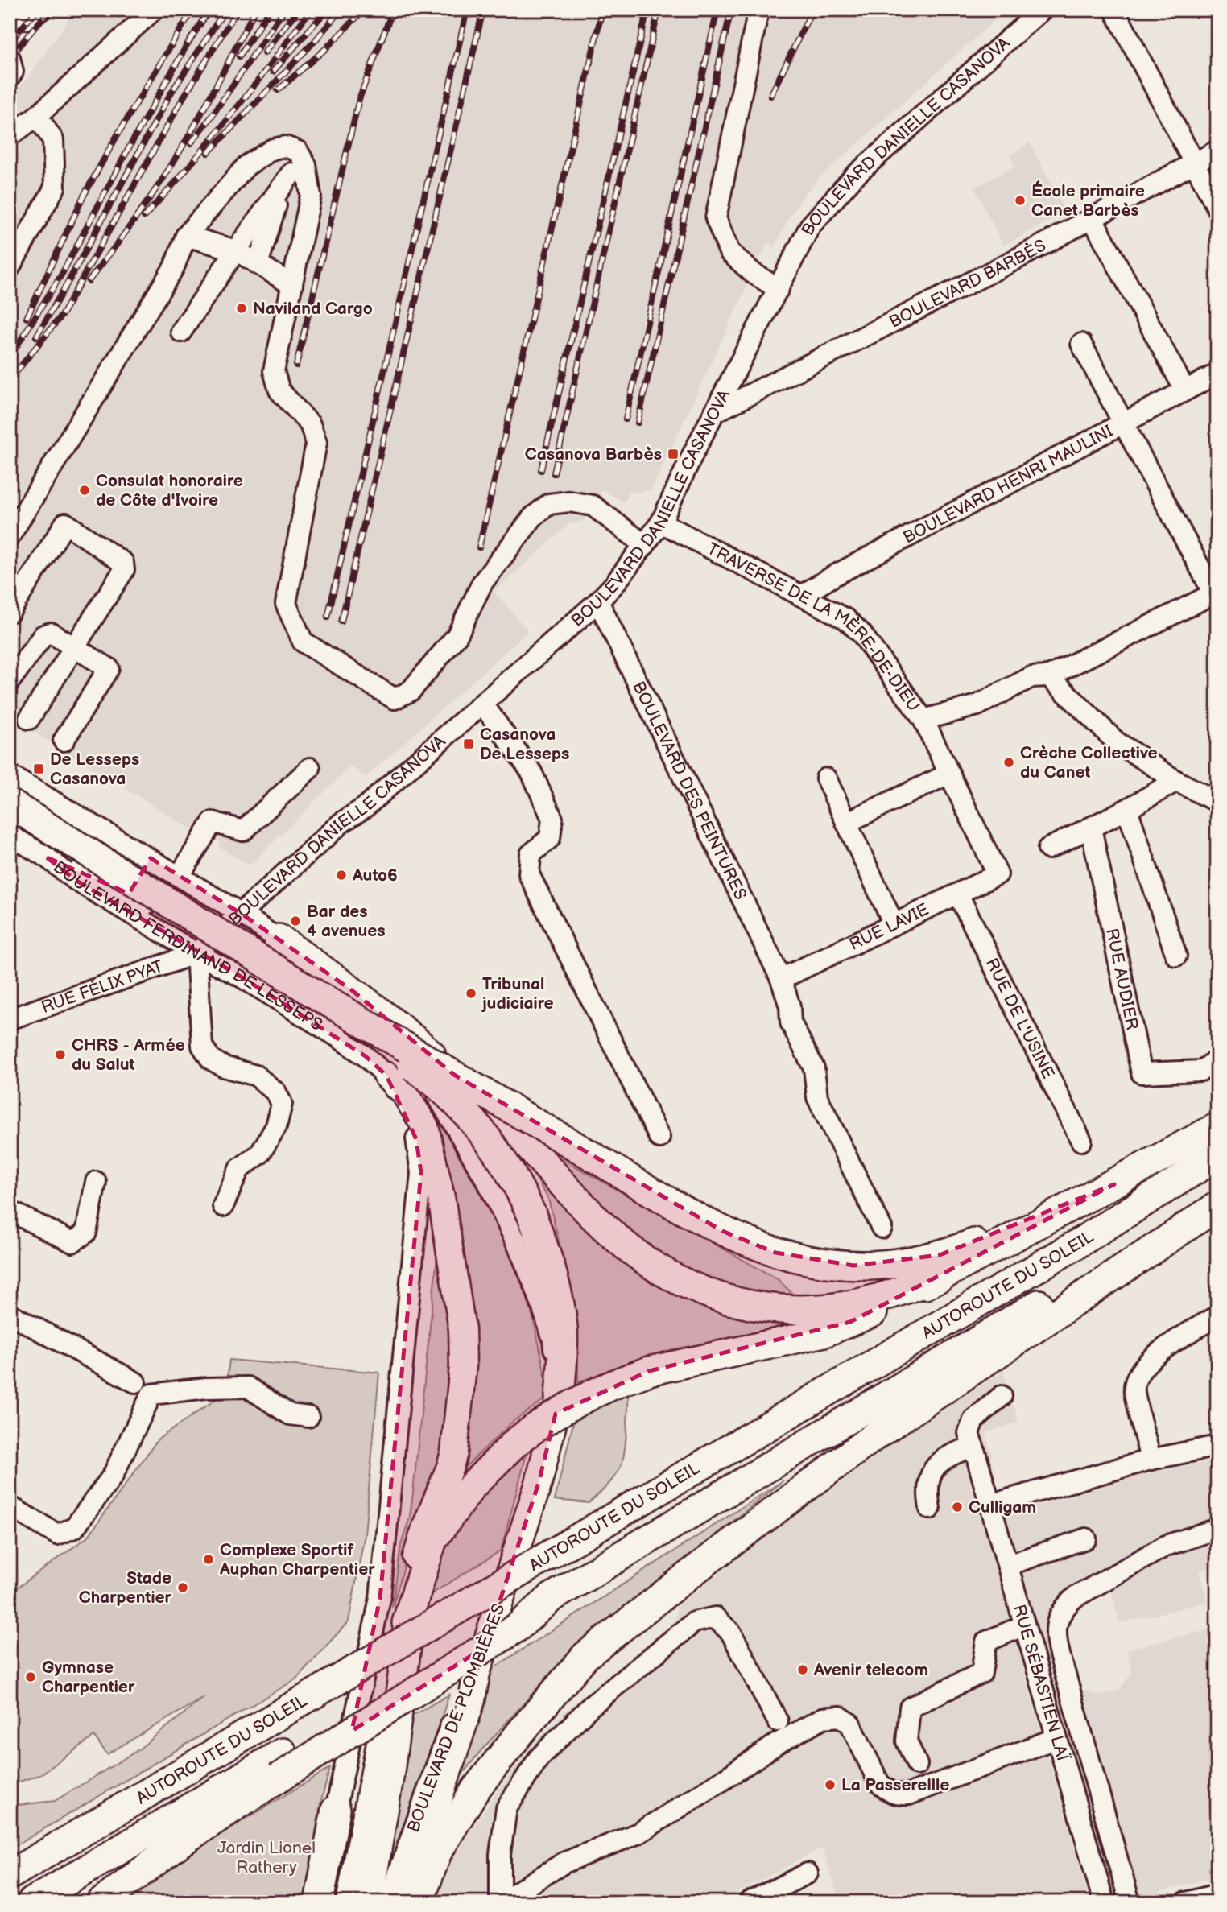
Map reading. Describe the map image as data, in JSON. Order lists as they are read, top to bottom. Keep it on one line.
{"streets":{"highway":["AUTOROUTE DU SOLEIL"],"main road":["BOULEVARD DE PLOMBIÈRES"],"street":["BOULEVARD DANIELLE CASANOVA","BOULEVARD BARBÈS","BOULEVARD HENRI MAULINI","TRAVERSE DE LA MÈRE-DE-DIEU","BOULEVARD DES PEINTURES","RUE LAVIE","BOULEVARD FERDINAND DE LESSEPS","RUE AUDIER","RUE FÉLIX PYAT","RUE DE L'USINE","RUE SÉBASTIEN LAÏ"]},"crossings":[["BOULEVARD DANIELLE CASANOVA","BOULEVARD BARBÈS"],["BOULEVARD DANIELLE CASANOVA","TRAVERSE DE LA MÈRE-DE-DIEU"],["BOULEVARD DANIELLE CASANOVA","BOULEVARD DES PEINTURES"],["BOULEVARD DANIELLE CASANOVA","BOULEVARD FERDINAND DE LESSEPS"],["BOULEVARD DANIELLE CASANOVA","RUE FÉLIX PYAT"],["BOULEVARD HENRI MAULINI","TRAVERSE DE LA MÈRE-DE-DIEU"],["BOULEVARD DES PEINTURES","RUE LAVIE"],["RUE LAVIE","RUE DE L'USINE"],["BOULEVARD FERDINAND DE LESSEPS","RUE FÉLIX PYAT"]],"parks":["Jardin Lionel Rathery"],"places":{"other":["École primaire Canet Barbès","Naviland Cargo","Consulat honoraire de Côte d'Ivoire","Crèche Collective du Canet","Auto6","Bar des 4 avenues","Tribunal judiciaire","CHRS - Armée du Salut","Culligam","Complexe Sportif Auphan Charpentier","Stade Charpentier","Avenir telecom","Gymnase Charpentier","La Passerellle"],"transit":["Casanova Barbès","Casanova De Lesseps","De Lesseps Casanova"]}}
